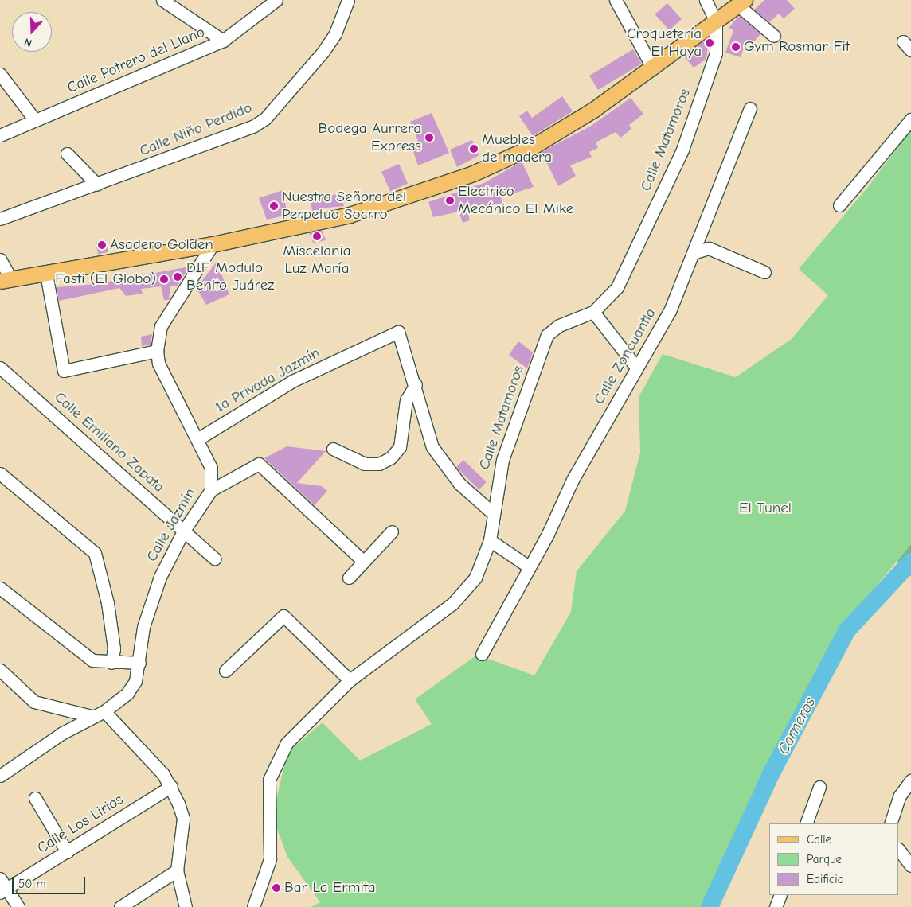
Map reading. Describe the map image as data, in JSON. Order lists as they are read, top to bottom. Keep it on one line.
{"streets":{"street":["Calle Potrero del Llano","Calle Niño Perdido","Calle Matamoros","Calle Zoncuantla","1a Privada Jazmín","Calle Emiliano Zapata","Calle Jazmín","Calle Los Lirios"]},"crossings":[["1a Privada Jazmín","Calle Jazmín"],["Calle Emiliano Zapata","Calle Jazmín"]],"water":["Carneros"],"parks":["El Tunel"],"places":["Croquetería El Haya","Gym Rosmar Fit","Bodega Aurrera Express","Muebles de madera","Electrico Mecánico El Mike","Nuestra Señora del Perpetuo Socrro","Miscelania Luz María","Asadero Golden","DIF Modulo Benito Juárez","Fasti (El Globo)","Bar La Ermita"],"legend":["Calle","Parque","Edificio"],"scale_bar":"50 m","north":"bottom"}
